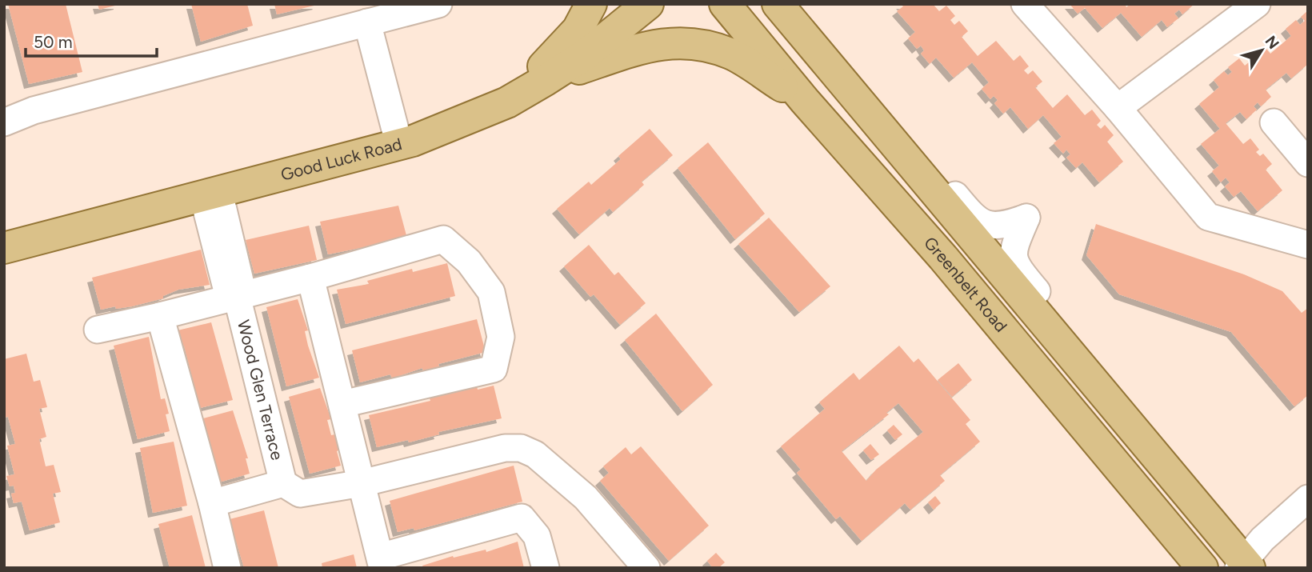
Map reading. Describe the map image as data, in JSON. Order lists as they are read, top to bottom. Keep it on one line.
{"streets":{"main road":["Good Luck Road","Greenbelt Road"],"street":["Wood Glen Terrace"]},"crossings":[["Good Luck Road","Wood Glen Terrace"]],"scale_bar":"50 m","north":"top right"}
